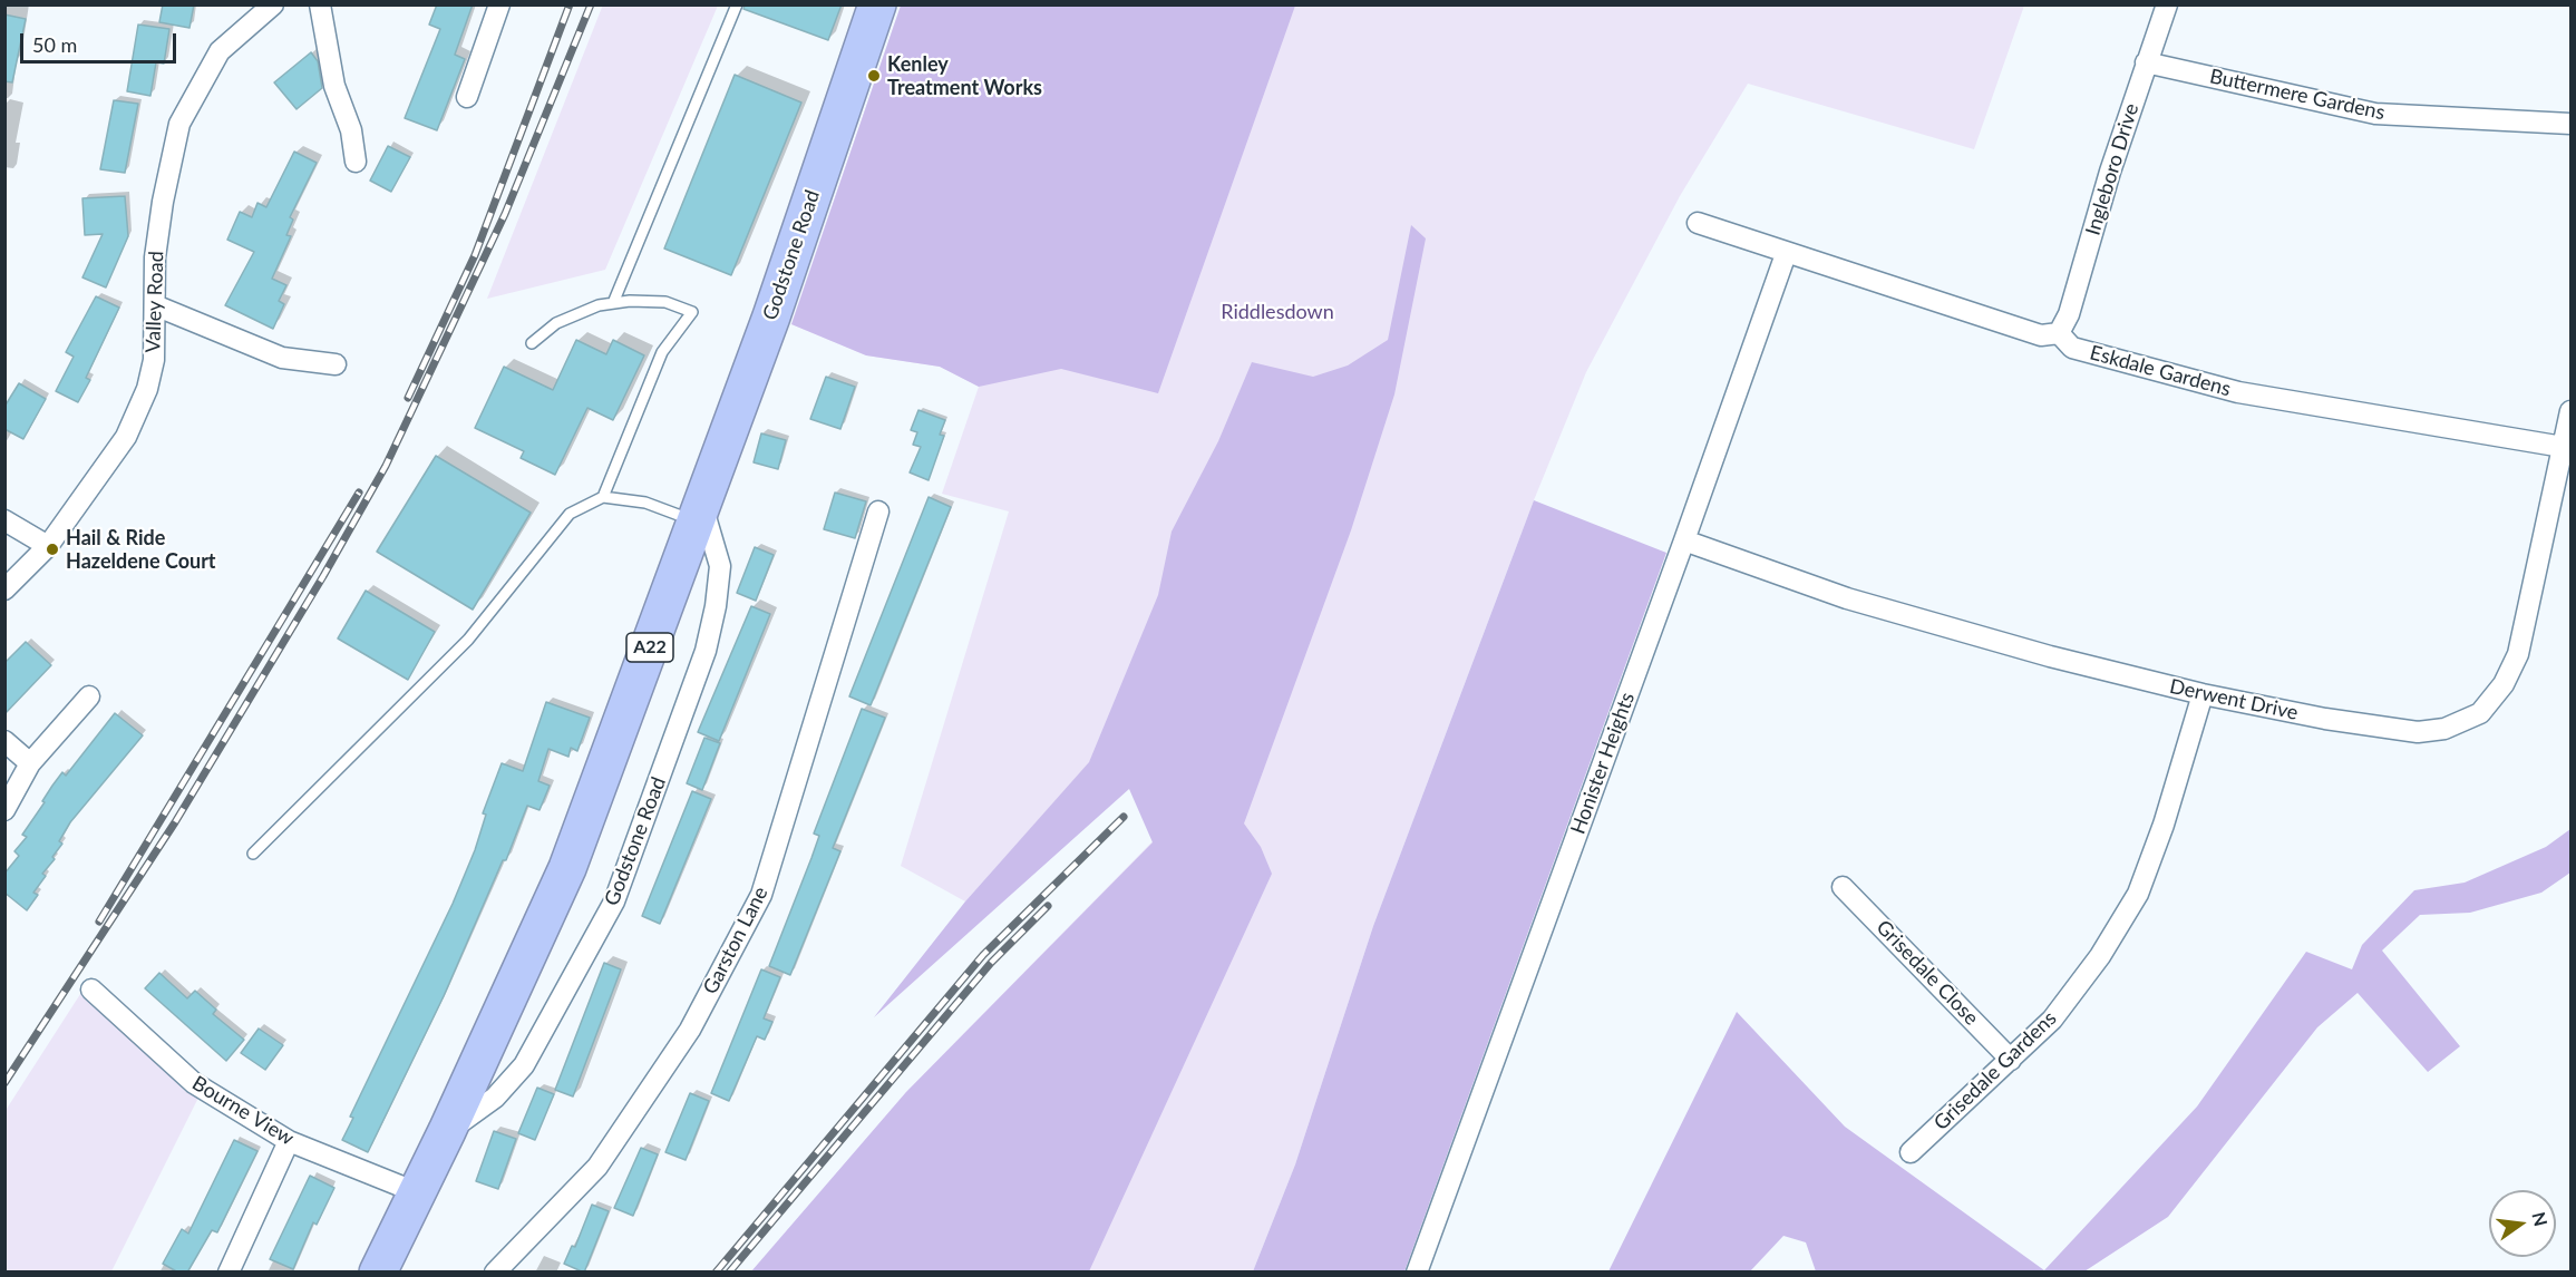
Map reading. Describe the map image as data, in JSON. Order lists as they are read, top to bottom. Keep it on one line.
{"streets":{"highway":["Godstone Road","A22"],"street":["Buttermere Gardens","Ingleboro Drive","Valley Road","Eskdale Gardens","Derwent Drive","Honister Heights","Garston Lane","Grisedale Close","Grisedale Gardens","Bourne View"]},"crossings":[["Buttermere Gardens","Ingleboro Drive"],["Ingleboro Drive","Eskdale Gardens"],["Godstone Road","Bourne View"],["Eskdale Gardens","Derwent Drive"],["Derwent Drive","Honister Heights"],["Derwent Drive","Grisedale Gardens"],["Grisedale Close","Grisedale Gardens"]],"parks":["Riddlesdown"],"places":["Kenley Treatment Works","Hail & Ride Hazeldene Court"],"scale_bar":"50 m","north":"right"}
